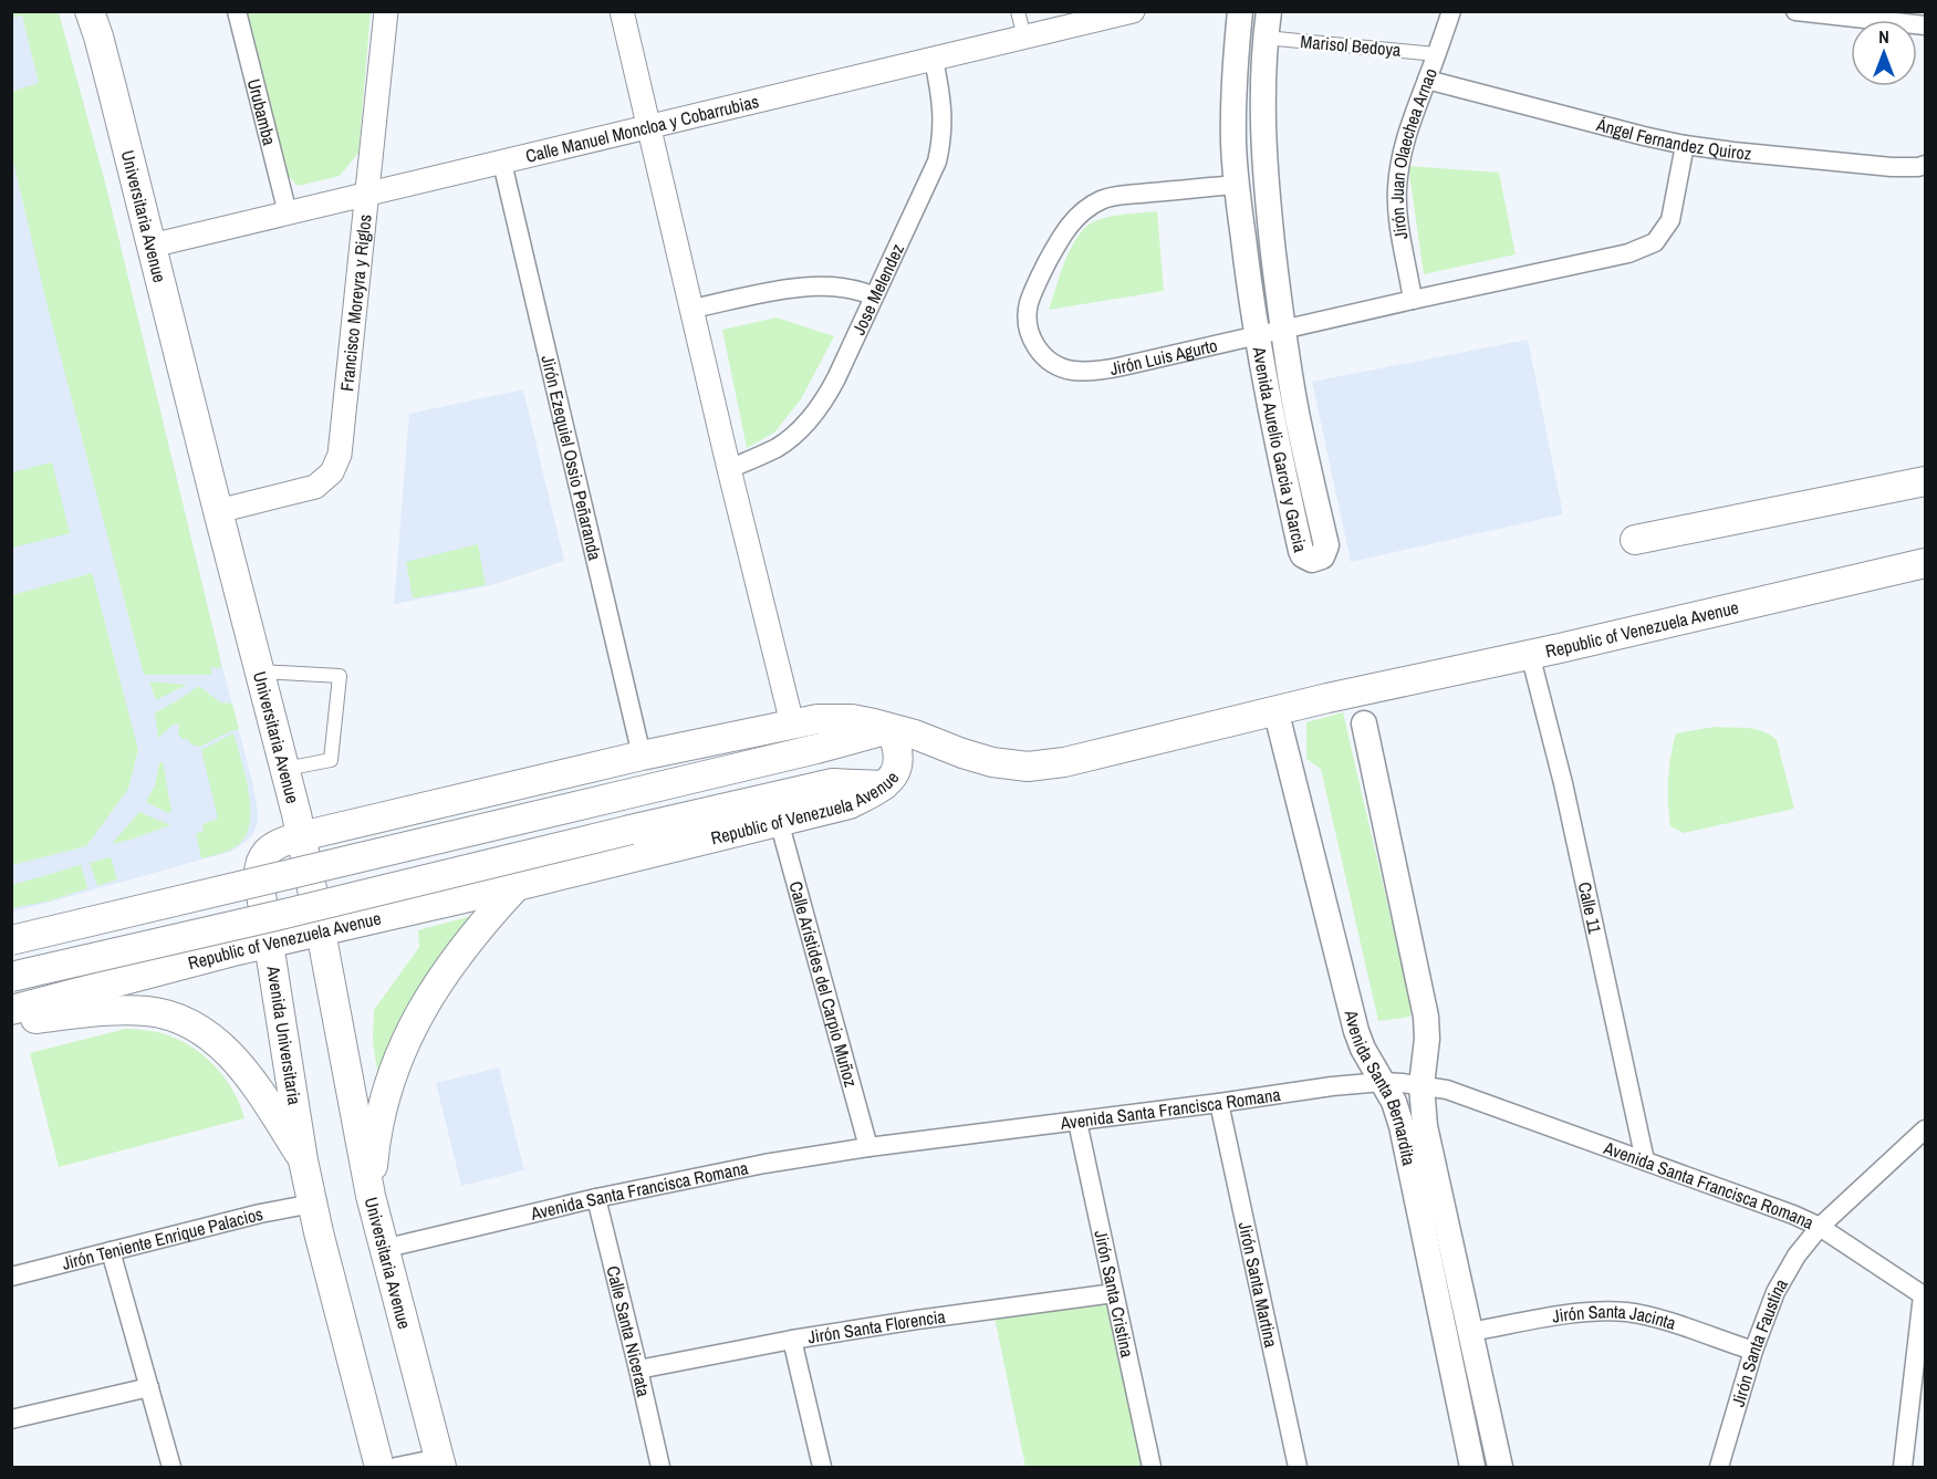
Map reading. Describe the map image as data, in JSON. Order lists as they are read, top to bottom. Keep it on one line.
{"streets":{"main road":["Universitaria Avenue","Avenida Aurelio Garcia y Garcia","Republic of Venezuela Avenue","Avenida Universitaria","Avenida Santa Bernardita"],"street":["Marisol Bedoya","Urubamba","Calle Manuel Moncloa y Cobarrubias","Ángel Fernandez Quiroz","Jirón Juan Olaechea Arnao","Jose Melendez","Francisco Moreyra y Riglos","Jirón Luis Agurto","Jirón Ezequiel Ossio Peñaranda","Calle 11","Calle Arístides del Carpio Muñoz","Avenida Santa Francisca Romana","Jirón Teniente Enrique Palacios","Jirón Santa Martina","Jirón Santa Cristina","Jirón Santa Jacinta","Jirón Santa Florencia","Calle Santa Nicerata","Jirón Santa Faustina"]},"crossings":[["Marisol Bedoya","Jirón Juan Olaechea Arnao"],["Marisol Bedoya","Avenida Aurelio Garcia y Garcia"],["Urubamba","Calle Manuel Moncloa y Cobarrubias"],["Calle Manuel Moncloa y Cobarrubias","Universitaria Avenue"],["Calle Manuel Moncloa y Cobarrubias","Jose Melendez"],["Calle Manuel Moncloa y Cobarrubias","Francisco Moreyra y Riglos"],["Calle Manuel Moncloa y Cobarrubias","Jirón Ezequiel Ossio Peñaranda"],["Ángel Fernandez Quiroz","Jirón Juan Olaechea Arnao"],["Ángel Fernandez Quiroz","Jirón Luis Agurto"],["Jirón Juan Olaechea Arnao","Jirón Luis Agurto"],["Universitaria Avenue","Francisco Moreyra y Riglos"],["Universitaria Avenue","Republic of Venezuela Avenue"],["Universitaria Avenue","Avenida Universitaria"],["Universitaria Avenue","Avenida Santa Francisca Romana"],["Jirón Luis Agurto","Avenida Aurelio Garcia y Garcia"],["Republic of Venezuela Avenue","Calle 11"],["Republic of Venezuela Avenue","Calle Arístides del Carpio Muñoz"],["Republic of Venezuela Avenue","Avenida Universitaria"],["Republic of Venezuela Avenue","Avenida Santa Bernardita"],["Calle 11","Avenida Santa Francisca Romana"],["Calle Arístides del Carpio Muñoz","Avenida Santa Francisca Romana"],["Avenida Santa Bernardita","Avenida Santa Francisca Romana"],["Avenida Santa Bernardita","Jirón Santa Jacinta"],["Avenida Santa Francisca Romana","Jirón Santa Martina"],["Avenida Santa Francisca Romana","Jirón Santa Cristina"],["Avenida Santa Francisca Romana","Calle Santa Nicerata"],["Avenida Santa Francisca Romana","Jirón Santa Faustina"],["Jirón Santa Cristina","Jirón Santa Florencia"],["Jirón Santa Jacinta","Jirón Santa Faustina"],["Jirón Santa Florencia","Calle Santa Nicerata"]],"north":"top"}
